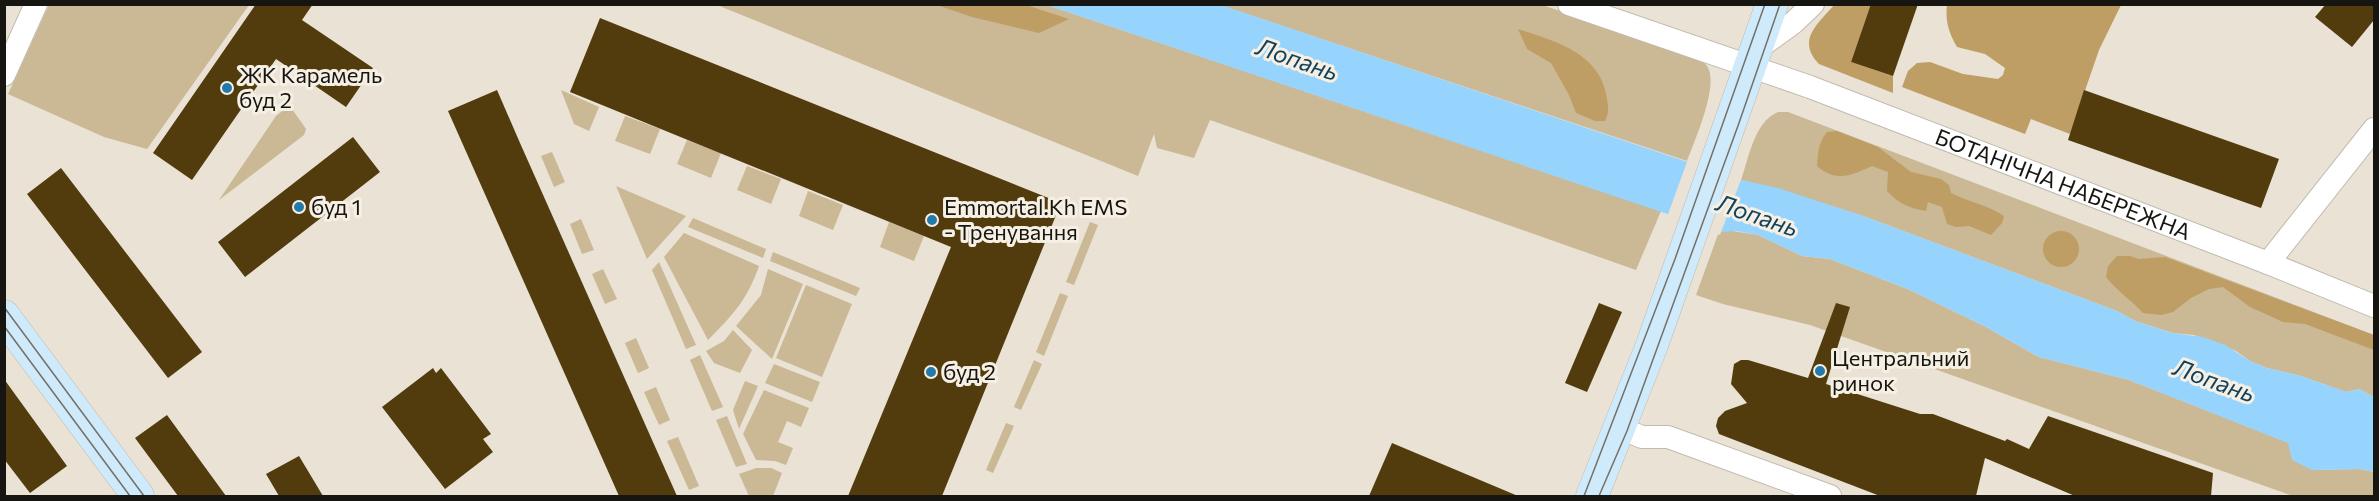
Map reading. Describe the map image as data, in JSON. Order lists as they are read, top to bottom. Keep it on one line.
{"streets":{"street":["БОТАНІЧНА НАБЕРЕЖНА"]},"water":["Лопань"],"places":["ЖК Карамель буд 2","буд 1","Emmortal.Kh EMS - Тренування","Центральний ринок","буд 2"]}
